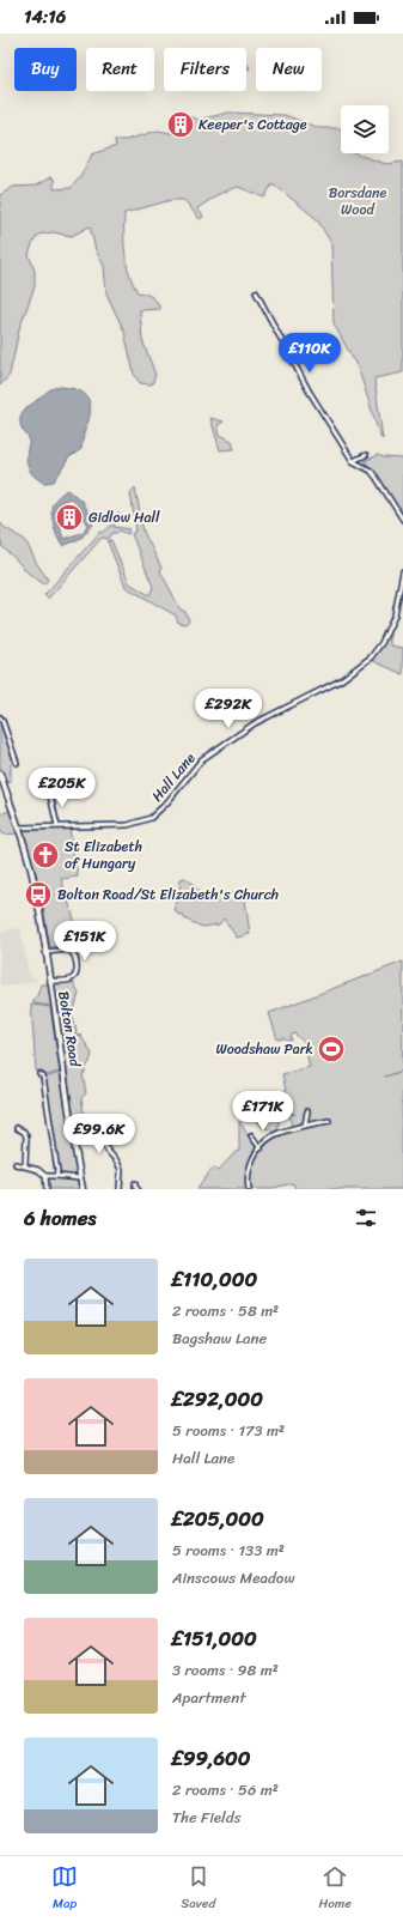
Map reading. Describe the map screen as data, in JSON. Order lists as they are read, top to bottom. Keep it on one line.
{"streets":{"main road":["Bolton Road"],"street":["Hall Lane"]},"crossings":[["Hall Lane","Bolton Road"]],"parks":["Borsdane Wood"],"places":{"building":["Keeper's Cottage","Gidlow Hall"],"church":["St Elizabeth of Hungary"],"bus stop":["Bolton Road/St Elizabeth's Church"],"sports":["Woodshaw Park"]},"page":{"status":"14:16","chip":["Buy","Rent","Filters","New"],"price":["£110K","£292K","£205K","£151K","£171K","£99.6K"],"heading":"6 homes","list":[{"name":"£110,000","note":"2 rooms · 58 m² · Bagshaw Lane"},{"name":"£292,000","note":"5 rooms · 173 m² · Hall Lane"},{"name":"£205,000","note":"5 rooms · 133 m² · Ainscows Meadow"},{"name":"£151,000","note":"3 rooms · 98 m² · Apartment"},{"name":"£99,600","note":"2 rooms · 56 m² · The Fields"}],"tabs":["Map","Saved","Home"]}}
